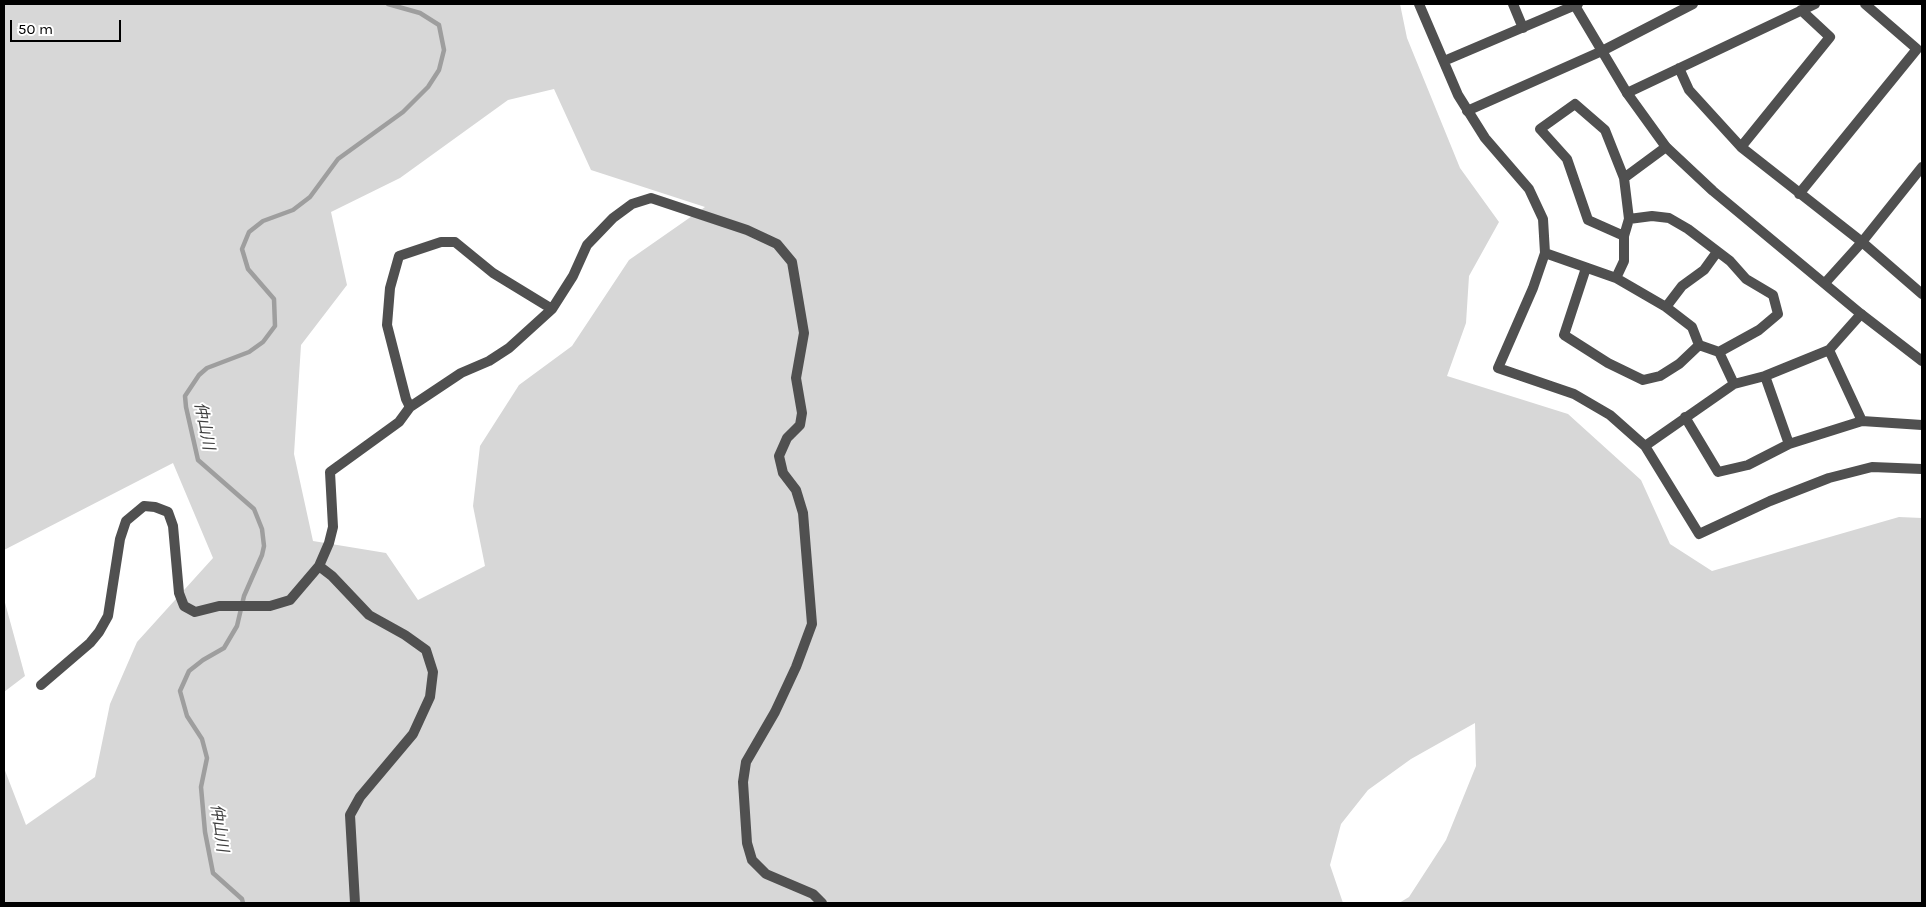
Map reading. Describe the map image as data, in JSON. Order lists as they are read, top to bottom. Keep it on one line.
{"water":["仲山川"],"scale_bar":"50 m"}
